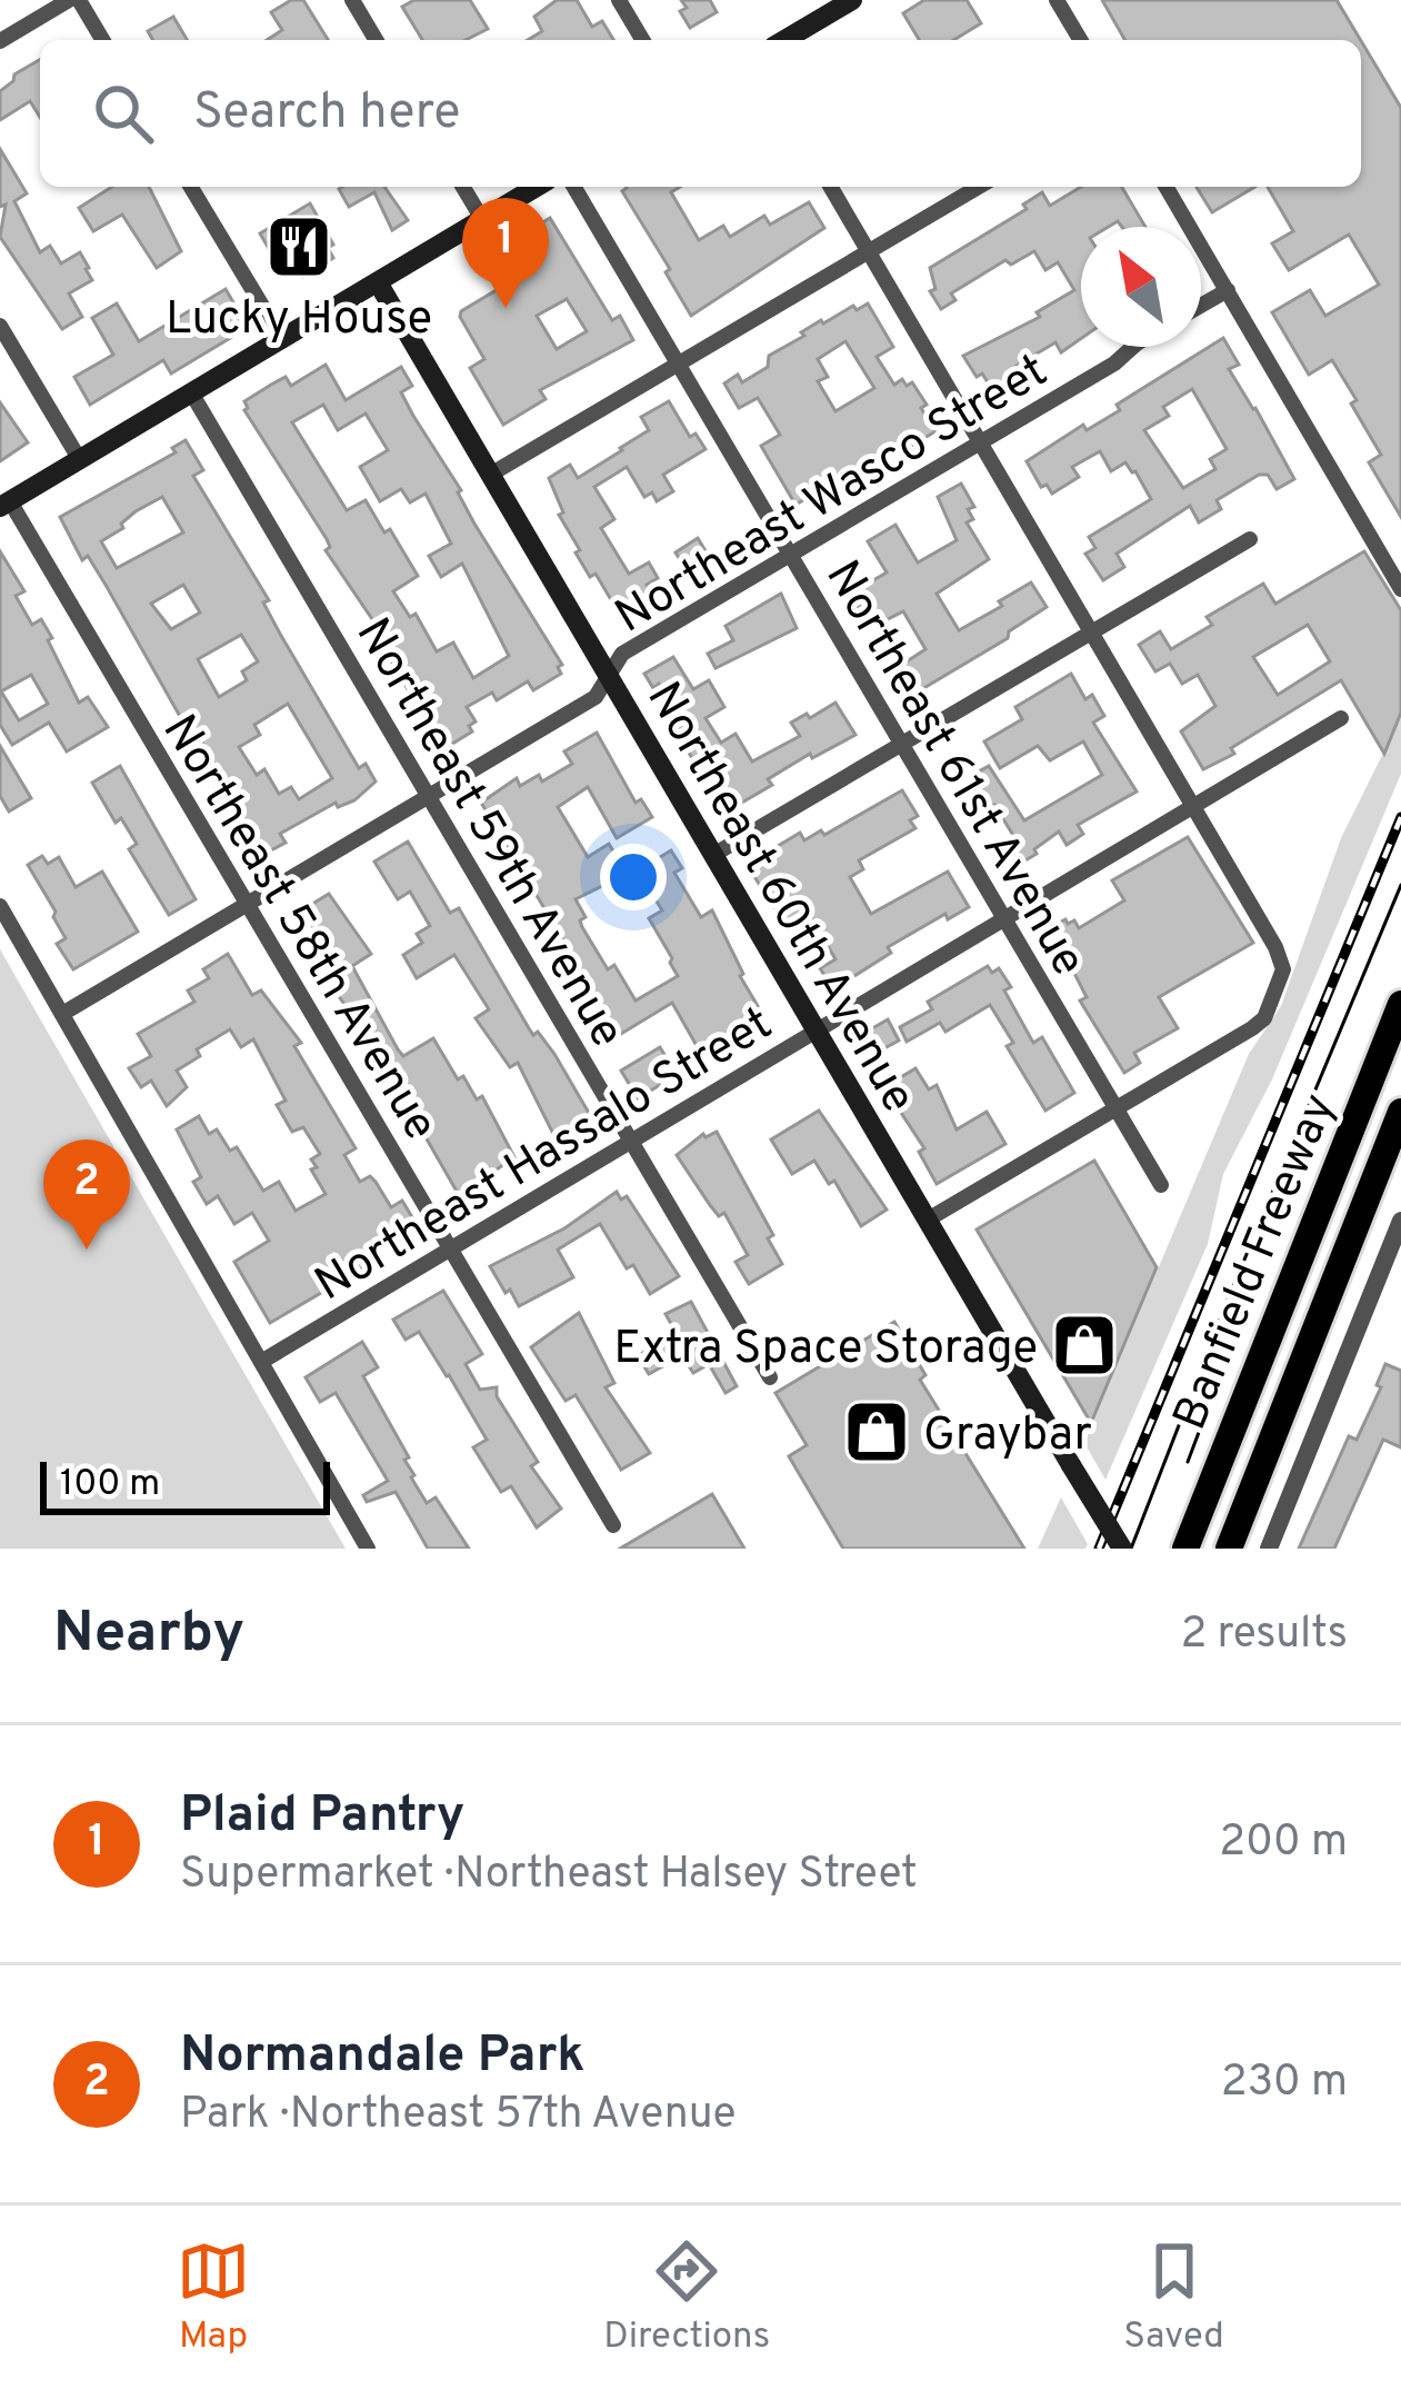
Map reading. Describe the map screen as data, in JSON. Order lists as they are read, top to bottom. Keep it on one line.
{"streets":{"highway":["Banfield Freeway"],"main road":["Northeast 60th Avenue"],"street":["Northeast Wasco Street","Northeast 61st Avenue","Northeast 59th Avenue","Northeast 58th Avenue","Northeast Hassalo Street"]},"crossings":[["Northeast Wasco Street","Northeast 61st Avenue"],["Northeast Wasco Street","Northeast 59th Avenue"],["Northeast Wasco Street","Northeast 60th Avenue"],["Northeast Wasco Street","Northeast 58th Avenue"],["Northeast 61st Avenue","Northeast Hassalo Street"],["Northeast 59th Avenue","Northeast Hassalo Street"],["Northeast 60th Avenue","Northeast Hassalo Street"],["Northeast 58th Avenue","Northeast Hassalo Street"]],"places":{"restaurant":["Lucky House"],"shop":["Extra Space Storage","Graybar"]},"scale_bar":"100 m","north":"top left","page":{"search":"Search here","pins":["1","2"],"scale":"100 m","heading":["Nearby","2 results"],"list":[{"mark":"1","name":"Plaid Pantry","note":"Supermarket · Northeast Halsey Street","value":"200 m"},{"mark":"2","name":"Normandale Park","note":"Park · Northeast 57th Avenue","value":"230 m"}],"nav":["Map","Directions","Saved"]}}
